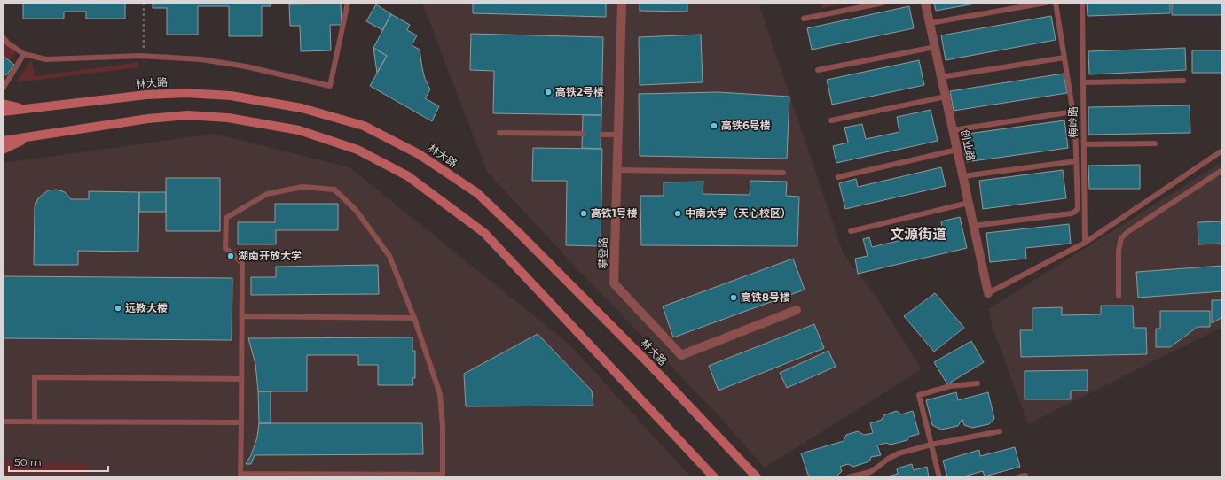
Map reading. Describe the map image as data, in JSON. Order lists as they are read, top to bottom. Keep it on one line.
{"streets":{"main road":["林大路"],"street":["创业路","攀登路"],"lane":["梅岭路"]},"districts":["文源街道"],"places":["高铁2号楼","高铁6号楼","高铁1号楼","中南大学（天心校区）","湖南开放大学","高铁8号楼","远教大楼"],"scale_bar":"50 m"}
